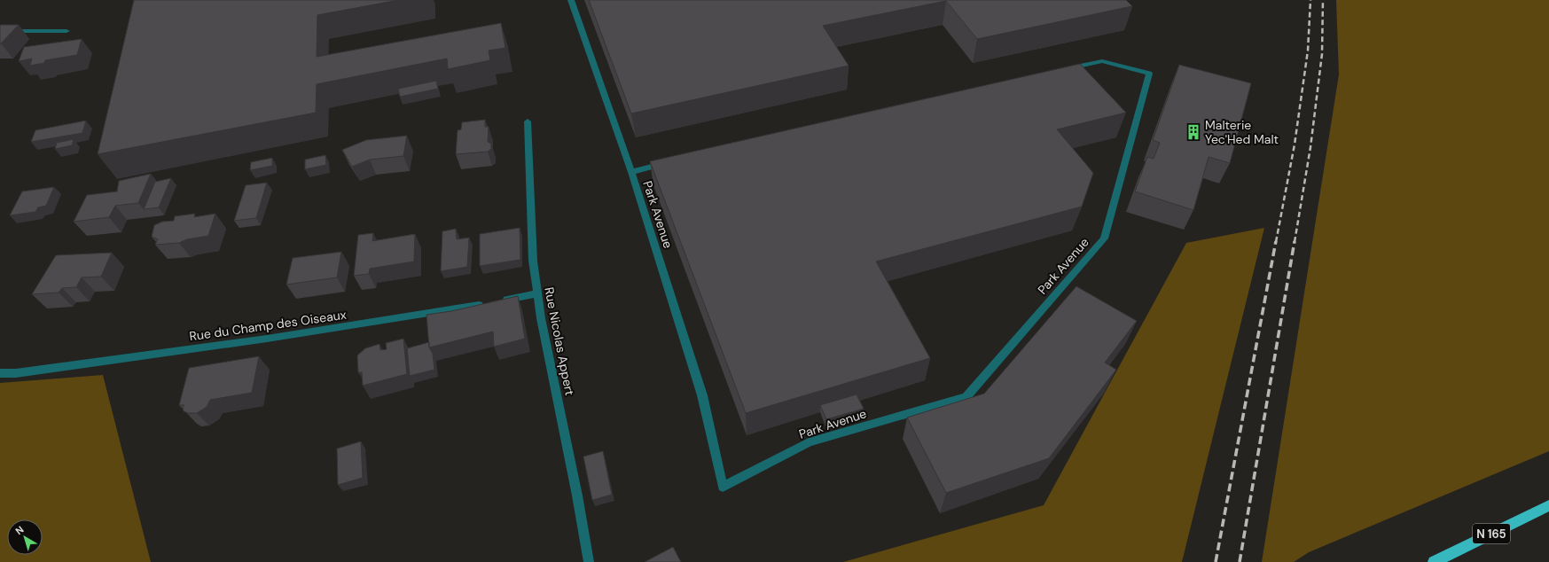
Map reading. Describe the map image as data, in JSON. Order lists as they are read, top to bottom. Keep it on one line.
{"streets":{"highway":["N 165"],"street":["Park Avenue","Rue du Champ des Oiseaux","Rue Nicolas Appert"]},"places":{"building":["Malterie Yec'Hed Malt"]},"north":"top left"}
